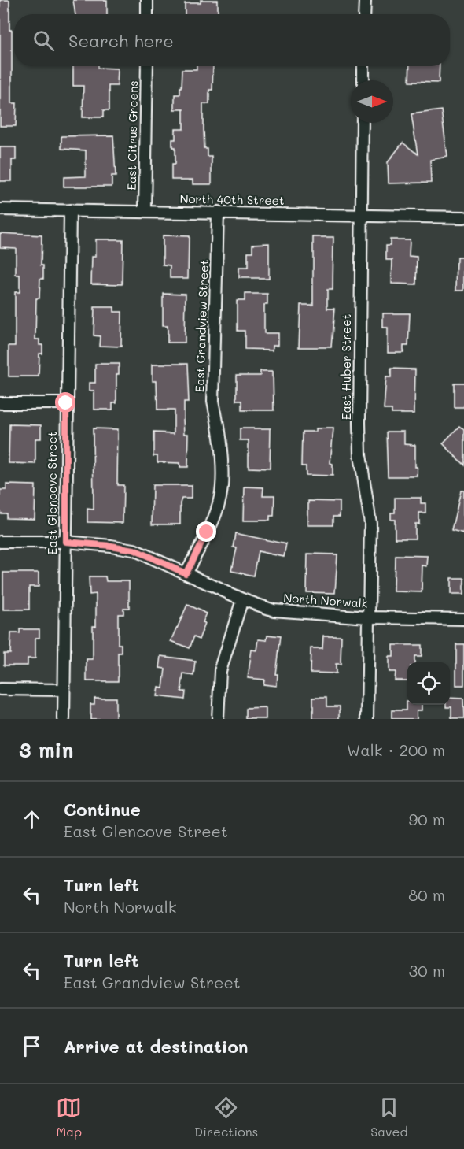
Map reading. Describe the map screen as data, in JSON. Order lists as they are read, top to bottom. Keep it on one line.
{"streets":{"street":["East Citrus Greens","North 40th Street","East Grandview Street","East Huber Street","East Glencove Street","North Norwalk"]},"crossings":[["East Citrus Greens","North 40th Street"],["North 40th Street","East Grandview Street"],["North 40th Street","East Huber Street"],["North 40th Street","East Glencove Street"],["East Grandview Street","North Norwalk"],["East Huber Street","North Norwalk"],["East Glencove Street","North Norwalk"]],"north":"right","page":{"search":"Search here","heading":["3 min","Walk · 200 m"],"list":[["Continue","East Glencove Street","90 m"],["Turn left","North Norwalk","80 m"],["Turn left","East Grandview Street","30 m"],"Arrive at destination"],"nav":["Map","Directions","Saved"]}}
